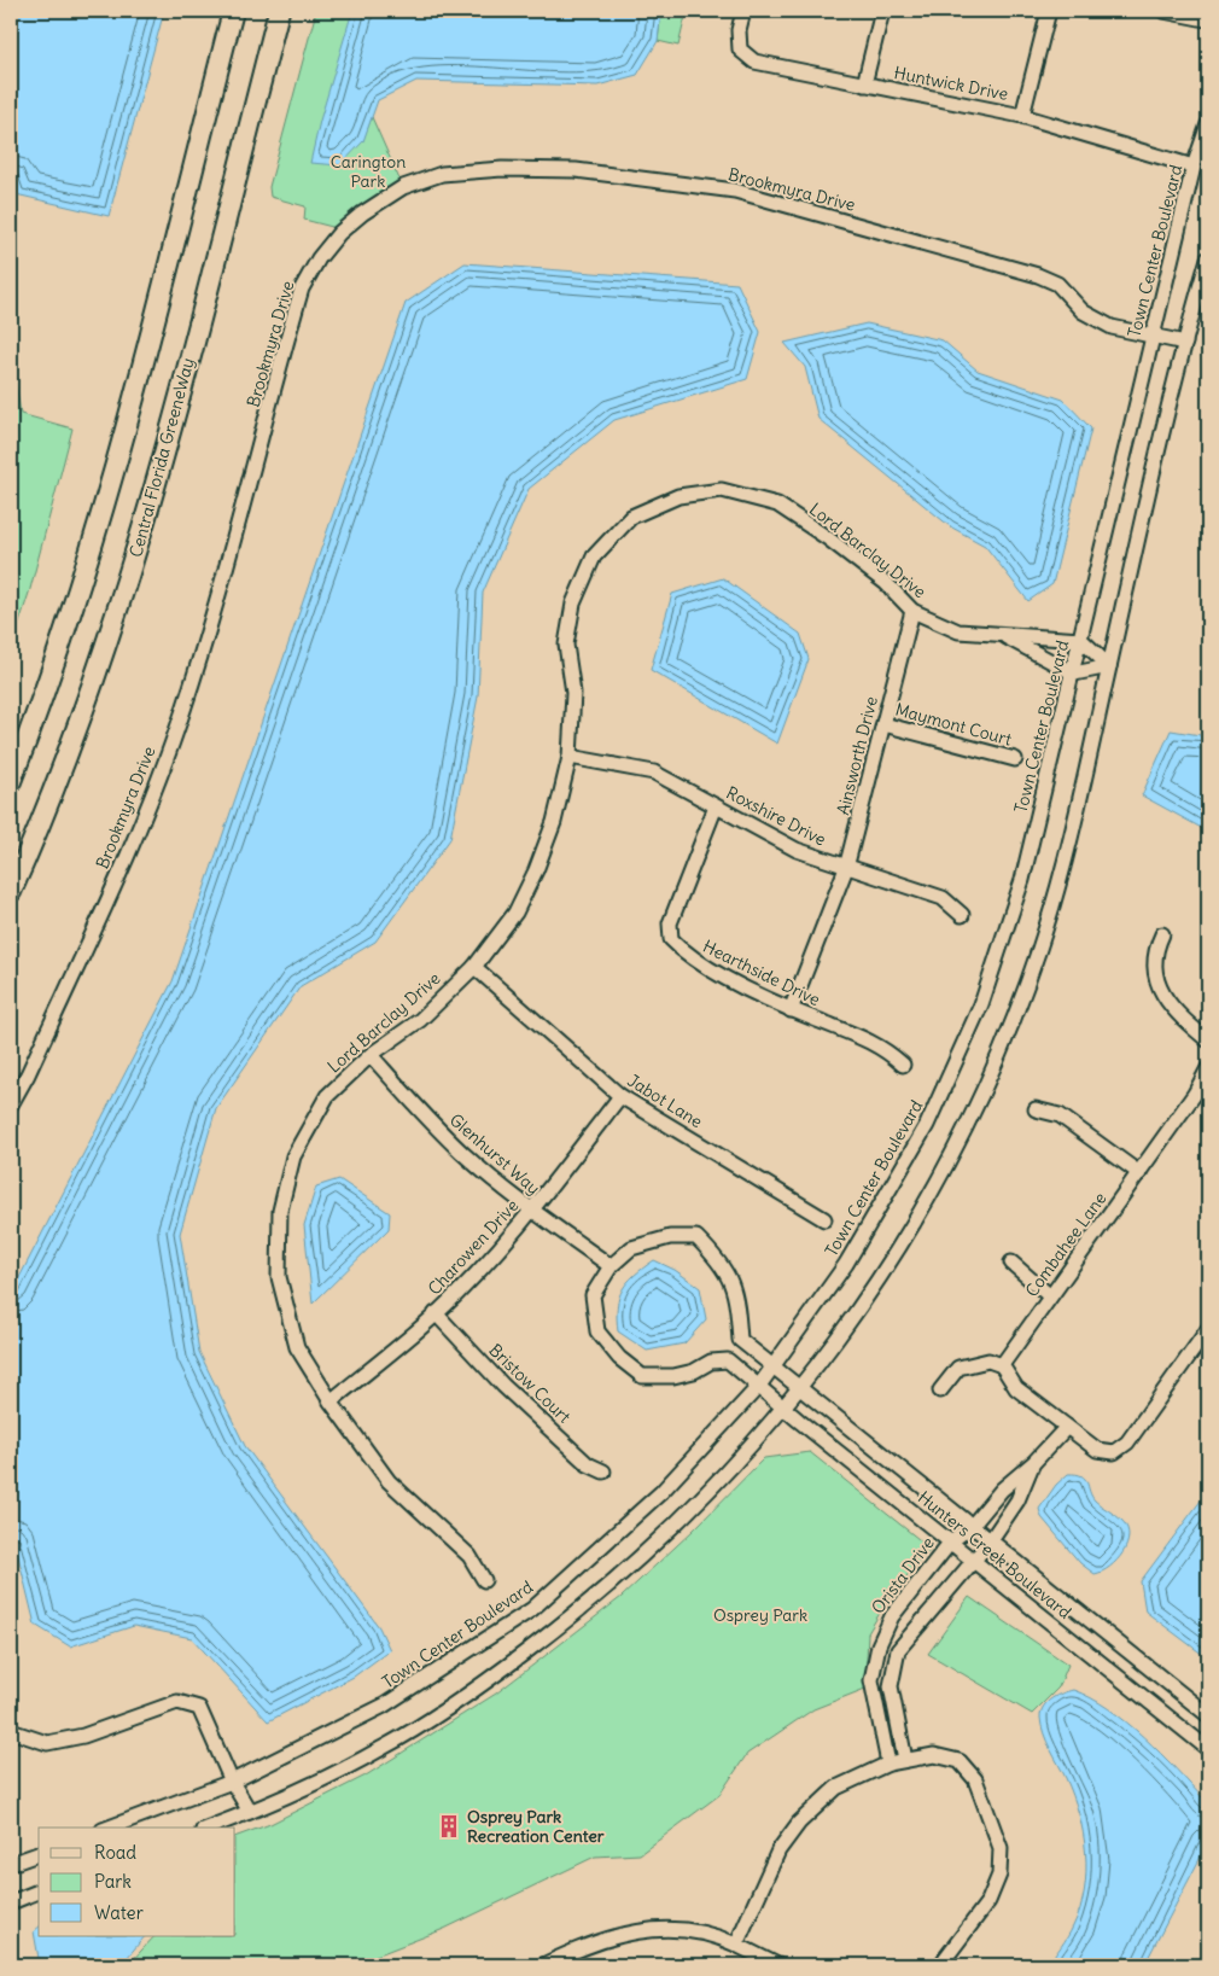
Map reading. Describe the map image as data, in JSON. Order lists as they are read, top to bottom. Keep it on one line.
{"streets":{"highway":["Central Florida GreeneWay"],"street":["Huntwick Drive","Brookmyra Drive","Town Center Boulevard","Lord Barclay Drive","Maymont Court","Ainsworth Drive","Roxshire Drive","Hearthside Drive","Jabot Lane","Glenhurst Way","Combahee Lane","Charowen Drive","Bristow Court","Hunters Creek Boulevard","Orista Drive"]},"crossings":[["Huntwick Drive","Town Center Boulevard"],["Brookmyra Drive","Town Center Boulevard"],["Town Center Boulevard","Lord Barclay Drive"],["Town Center Boulevard","Hunters Creek Boulevard"],["Lord Barclay Drive","Ainsworth Drive"],["Lord Barclay Drive","Roxshire Drive"],["Lord Barclay Drive","Jabot Lane"],["Lord Barclay Drive","Glenhurst Way"],["Lord Barclay Drive","Charowen Drive"],["Maymont Court","Ainsworth Drive"],["Ainsworth Drive","Roxshire Drive"],["Ainsworth Drive","Hearthside Drive"],["Roxshire Drive","Hearthside Drive"],["Jabot Lane","Charowen Drive"],["Glenhurst Way","Charowen Drive"],["Charowen Drive","Bristow Court"],["Hunters Creek Boulevard","Orista Drive"]],"parks":["Carington Park","Osprey Park"],"places":{"building":["Osprey Park Recreation Center"]},"legend":["Road","Park","Water"]}
